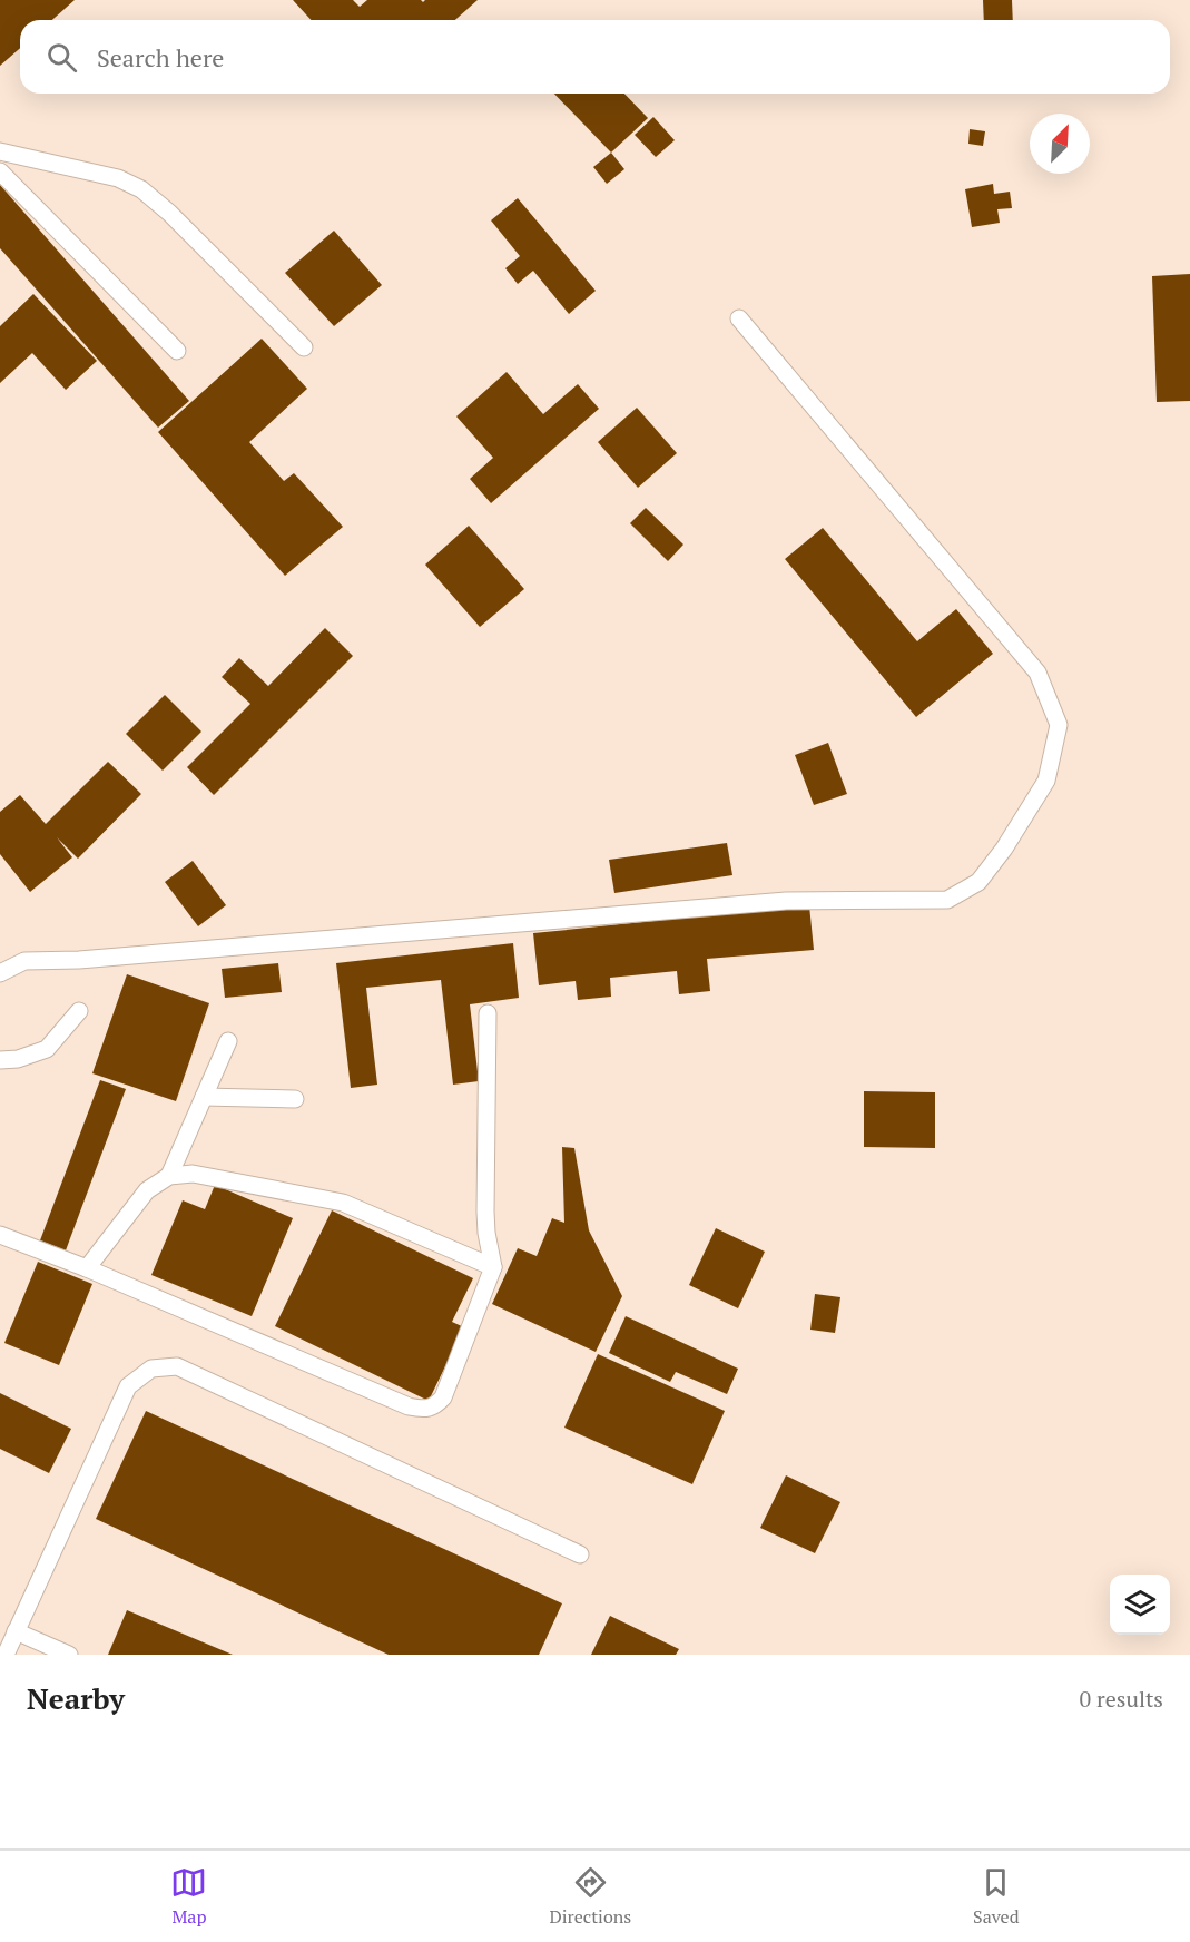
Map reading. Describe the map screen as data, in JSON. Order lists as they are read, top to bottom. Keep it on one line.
{"north":"top right","page":{"search":"Search here","heading":["Nearby","0 results"],"nav":["Map","Directions","Saved"]}}
